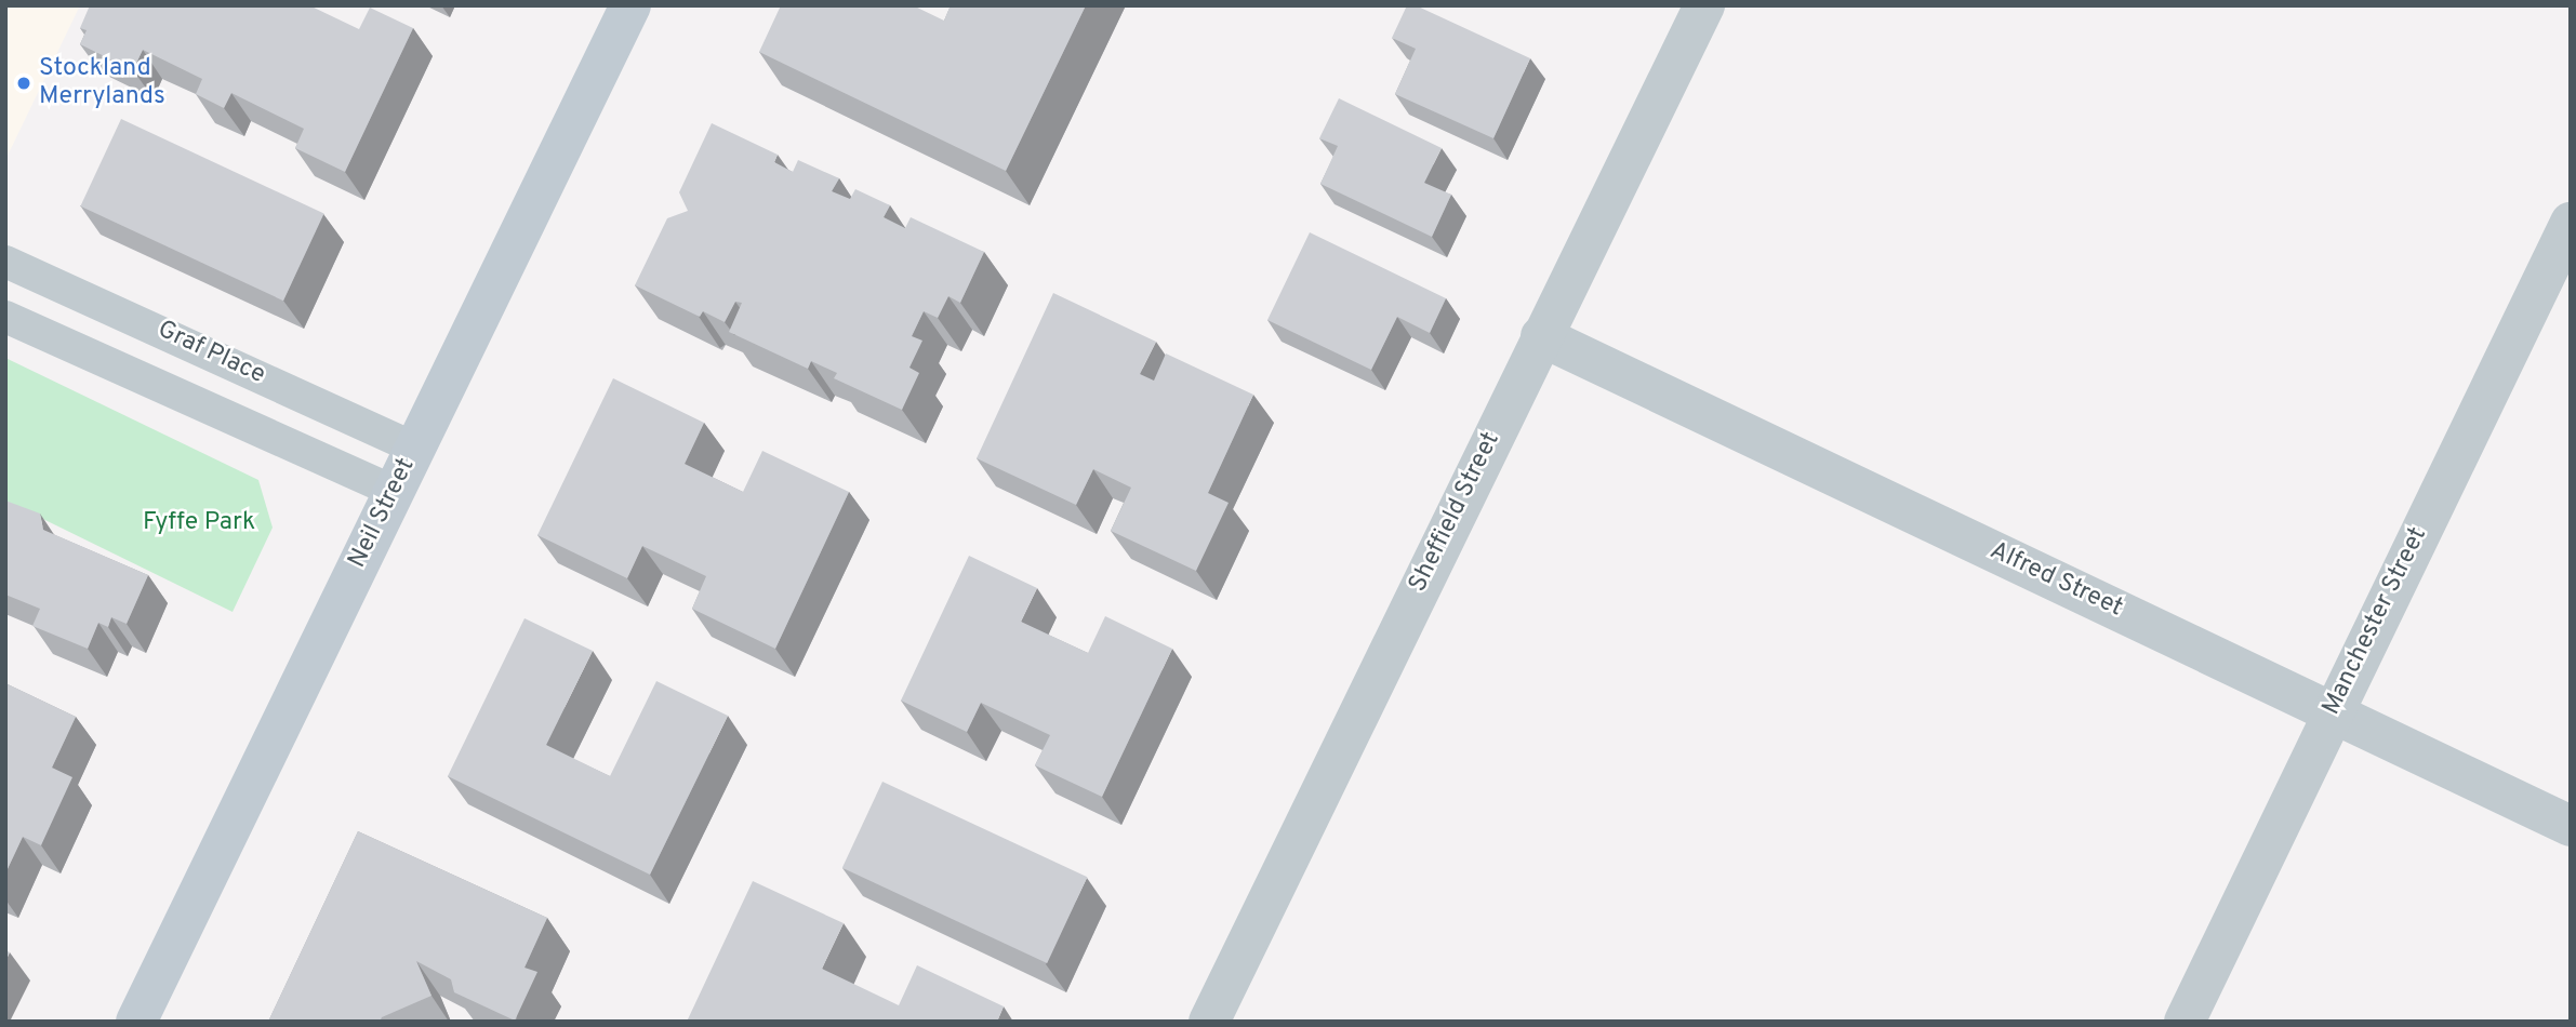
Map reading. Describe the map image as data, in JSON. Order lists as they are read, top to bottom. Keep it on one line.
{"streets":{"main road":["Neil Street"],"street":["Sheffield Street","Alfred Street","Manchester Street"],"lane":["Graf Place"]},"crossings":[["Graf Place","Neil Street"],["Sheffield Street","Alfred Street"],["Alfred Street","Manchester Street"]],"parks":["Fyffe Park"],"places":["Stockland Merrylands"]}
